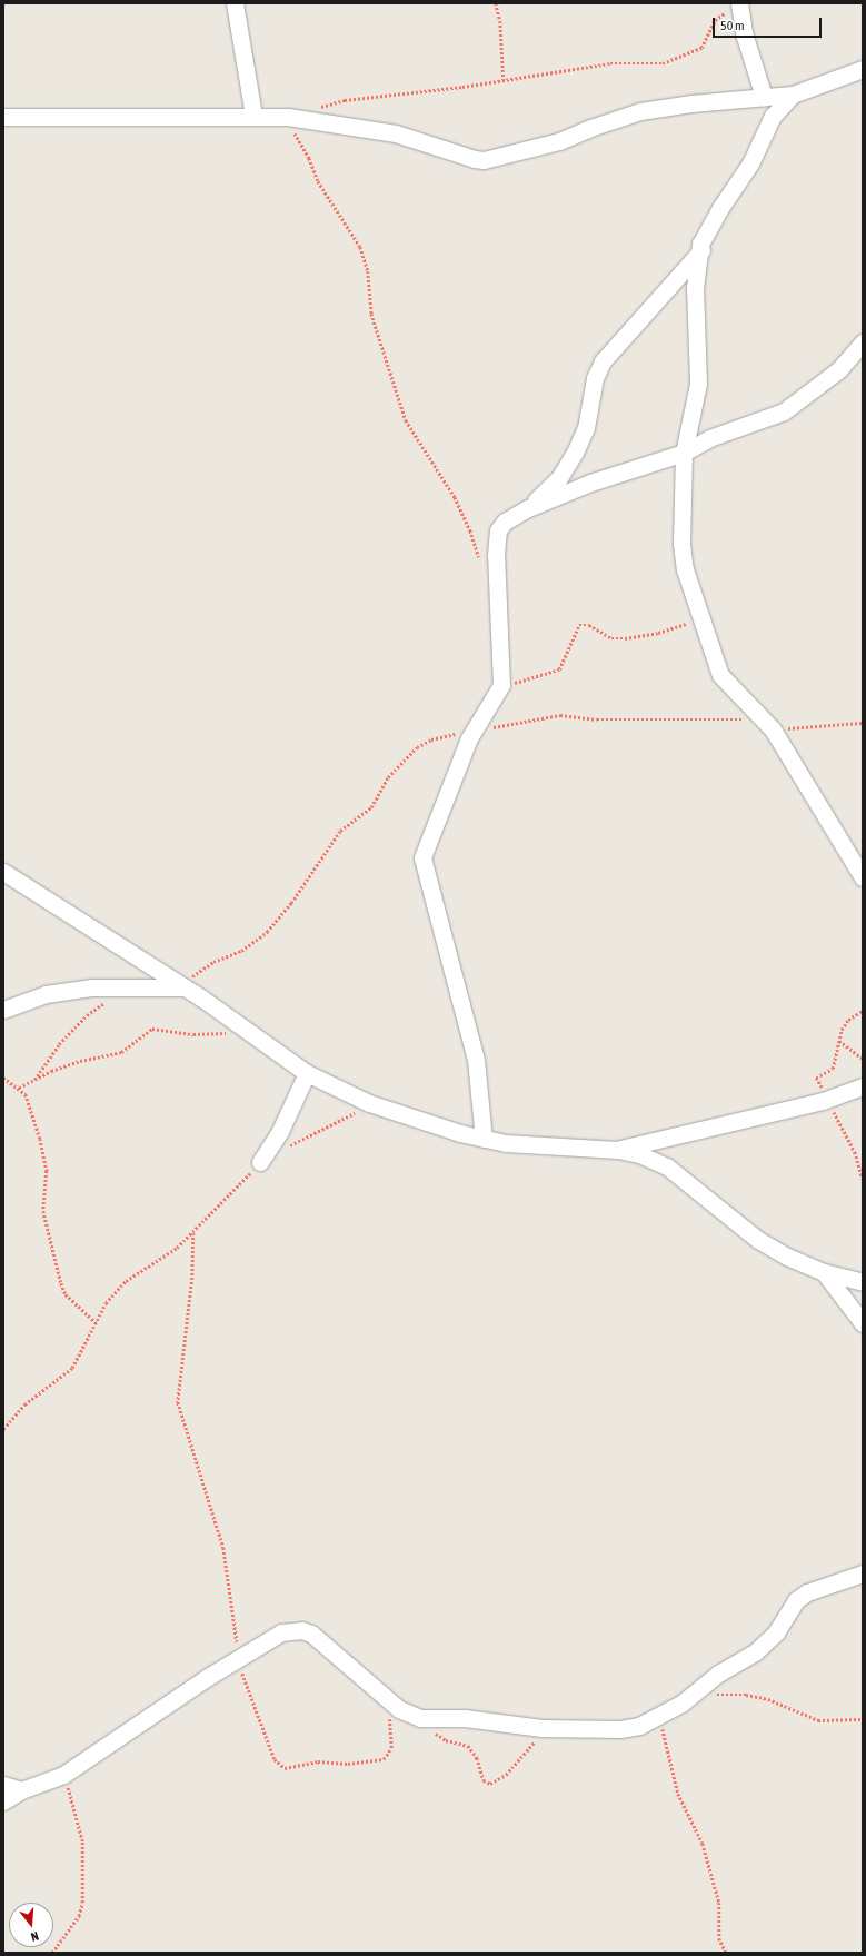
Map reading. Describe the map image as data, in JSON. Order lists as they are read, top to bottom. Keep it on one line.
{"scale_bar":"50 m","north":"bottom"}
